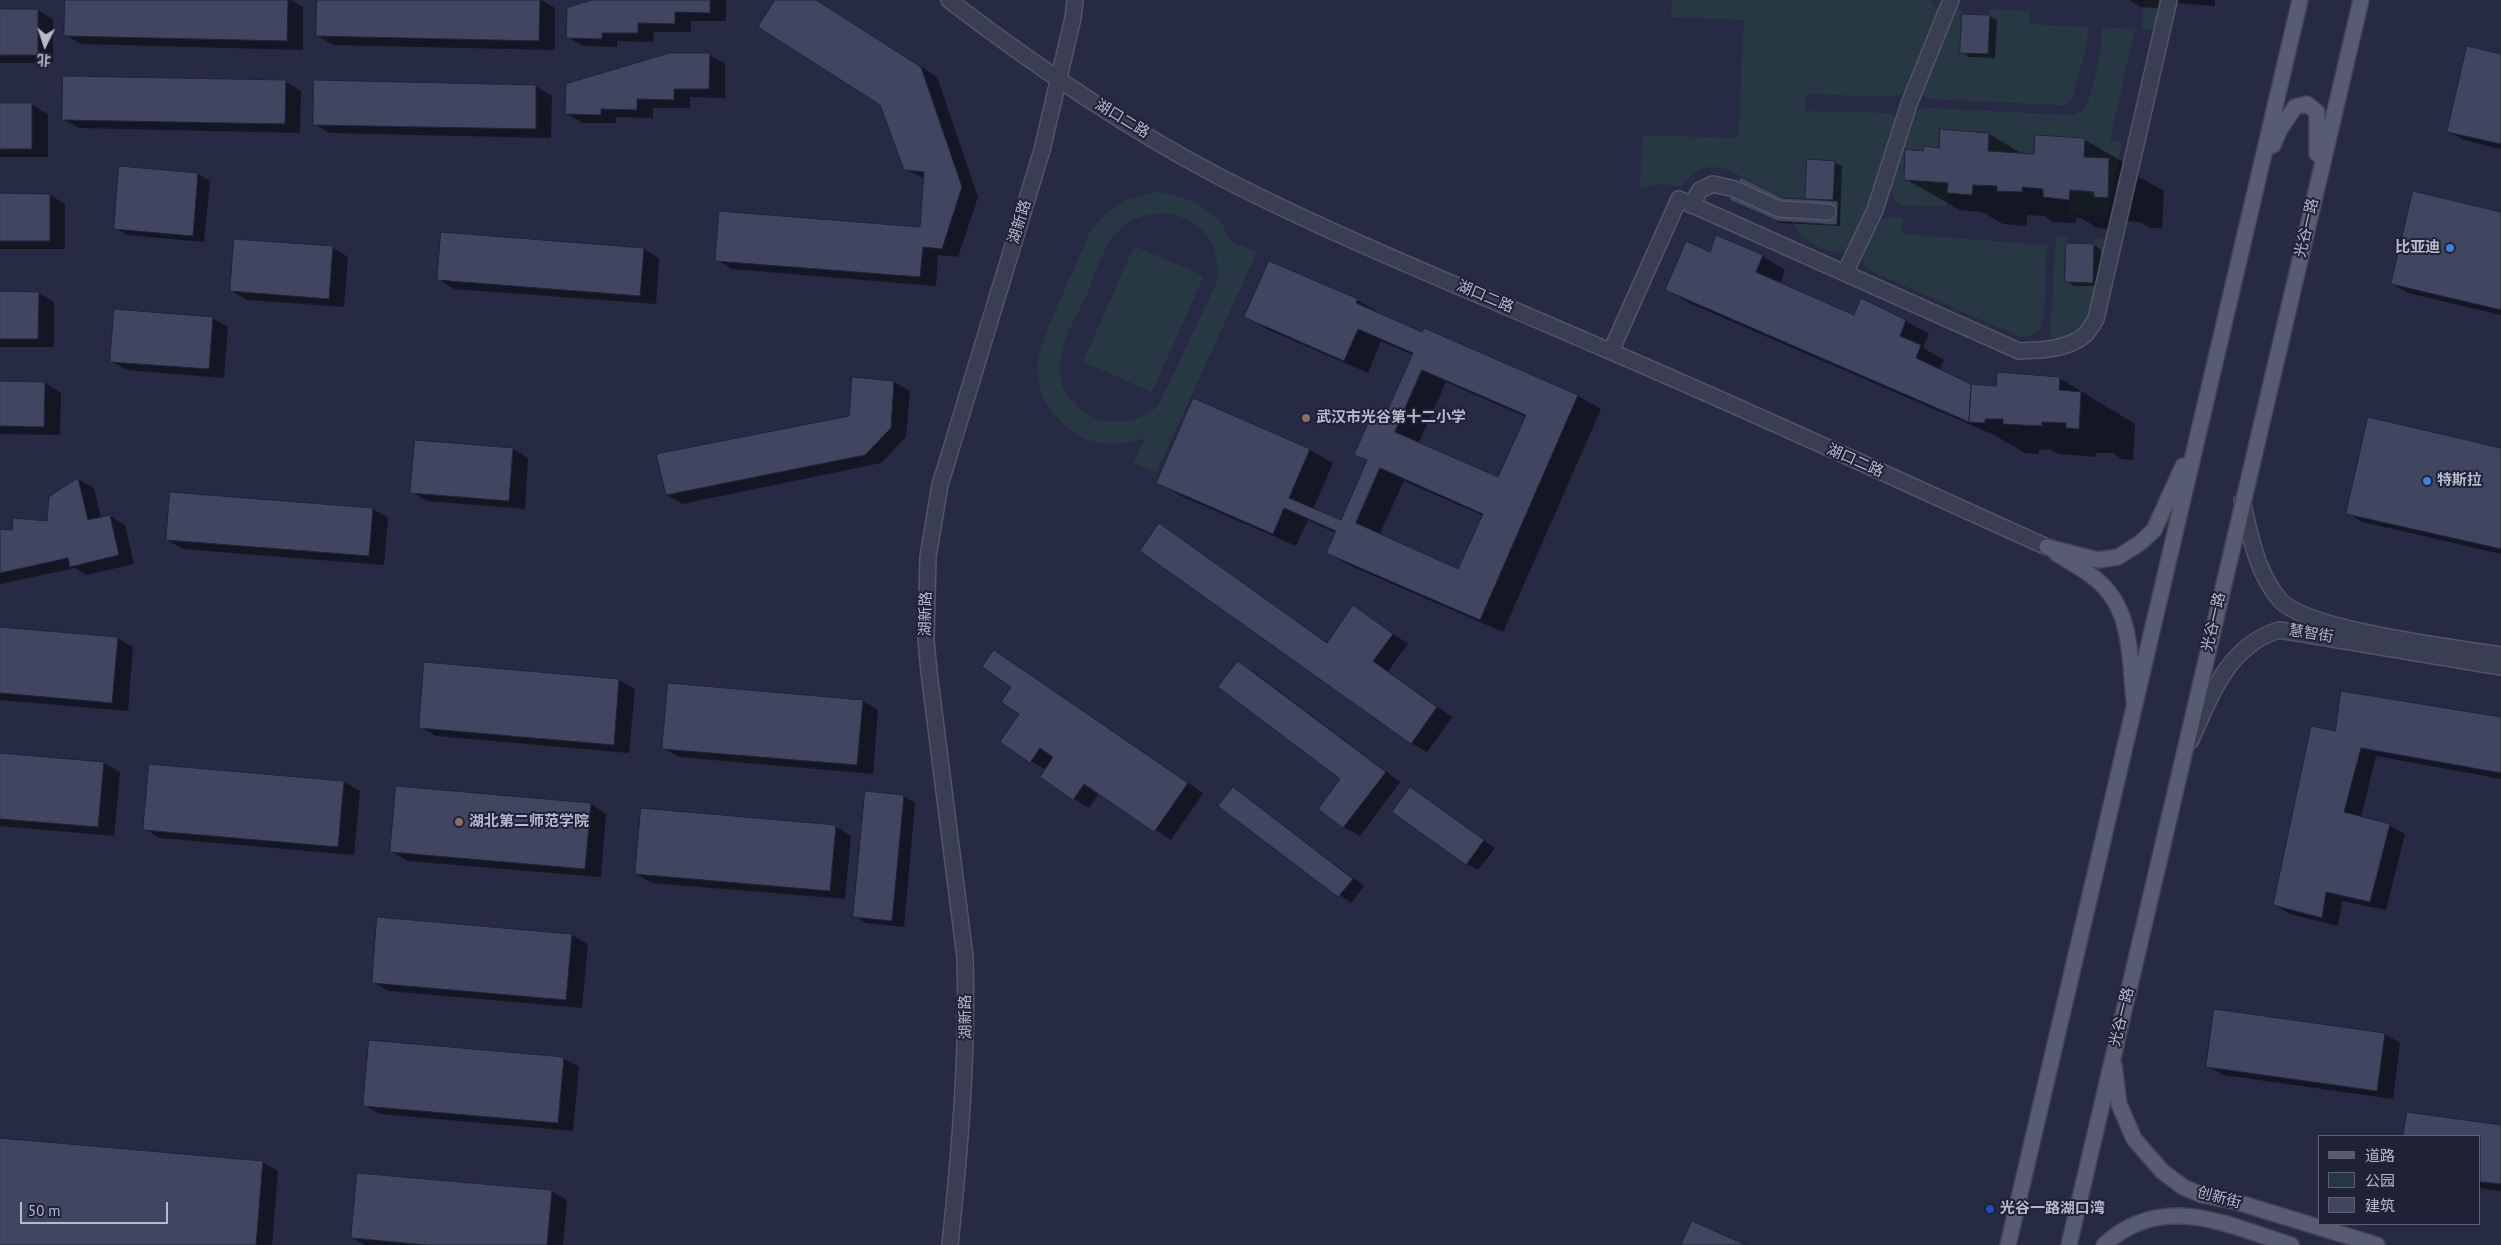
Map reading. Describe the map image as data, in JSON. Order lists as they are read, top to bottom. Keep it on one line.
{"streets":{"main road":["光谷一路","创新街"],"street":["湖口二路","湖新路","慧智街"]},"crossings":[["湖口二路","湖新路"],["光谷一路","慧智街"],["光谷一路","创新街"]],"places":["比亚迪","武汉市光谷第十二小学","特斯拉","湖北第二师范学院","光谷一路湖口湾"],"legend":["道路","公园","建筑"],"scale_bar":"50 m","north":"bottom"}
